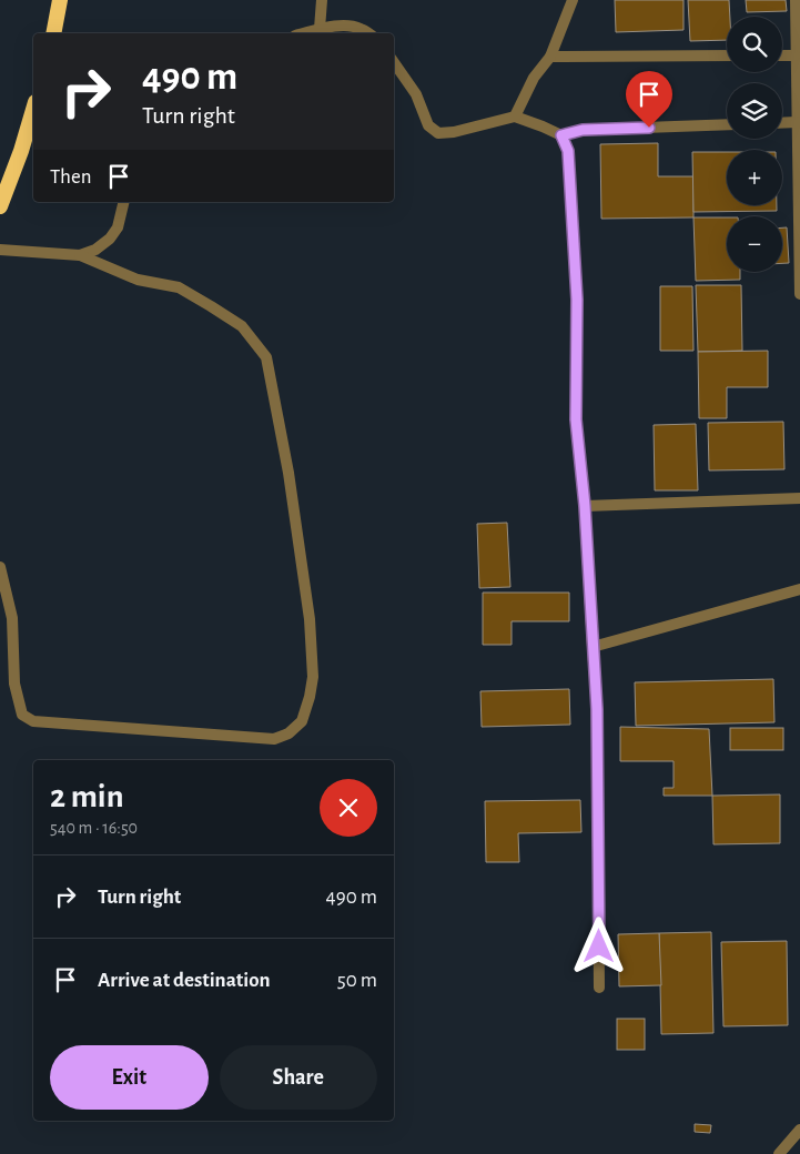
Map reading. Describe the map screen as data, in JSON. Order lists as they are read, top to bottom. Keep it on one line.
{"page":{"map_buttons":["+","−"],"turn":["490 m","Turn right"],"then":"Then","heading":["2 min","540 m · 16:50"],"list":[{"name":"Turn right","value":"490 m"},{"name":"Arrive at destination","value":"50 m"}],"buttons":["Exit","Share"]}}
